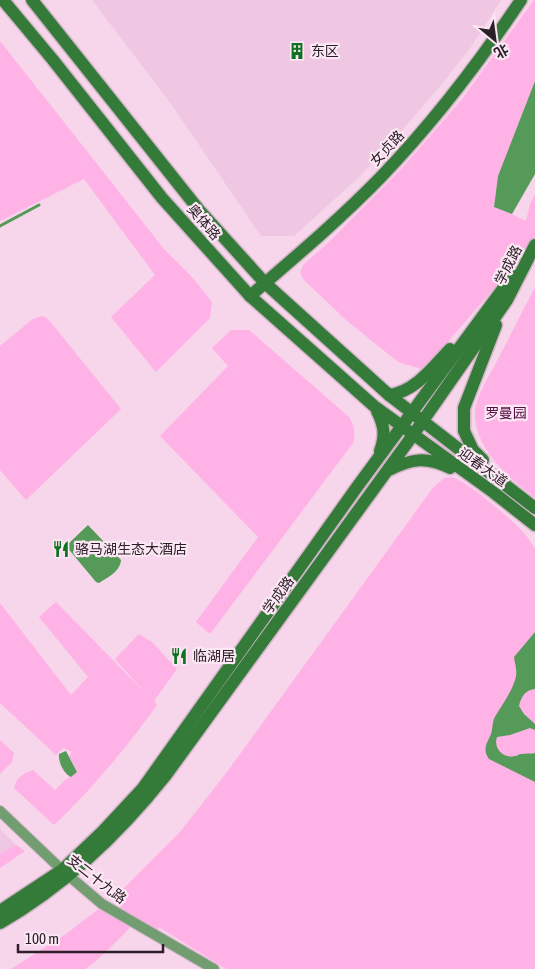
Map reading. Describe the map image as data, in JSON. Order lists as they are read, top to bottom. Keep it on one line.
{"streets":{"main road":["女贞路","奥体路","学成路","迎春大道"],"street":["支二十九路"]},"crossings":[["女贞路","奥体路"],["奥体路","学成路"],["奥体路","迎春大道"],["学成路","迎春大道"],["学成路","支二十九路"]],"parks":["罗曼园"],"places":{"building":["东区"],"restaurant":["骆马湖生态大酒店","临湖居"]},"scale_bar":"100 m","north":"bottom right"}
